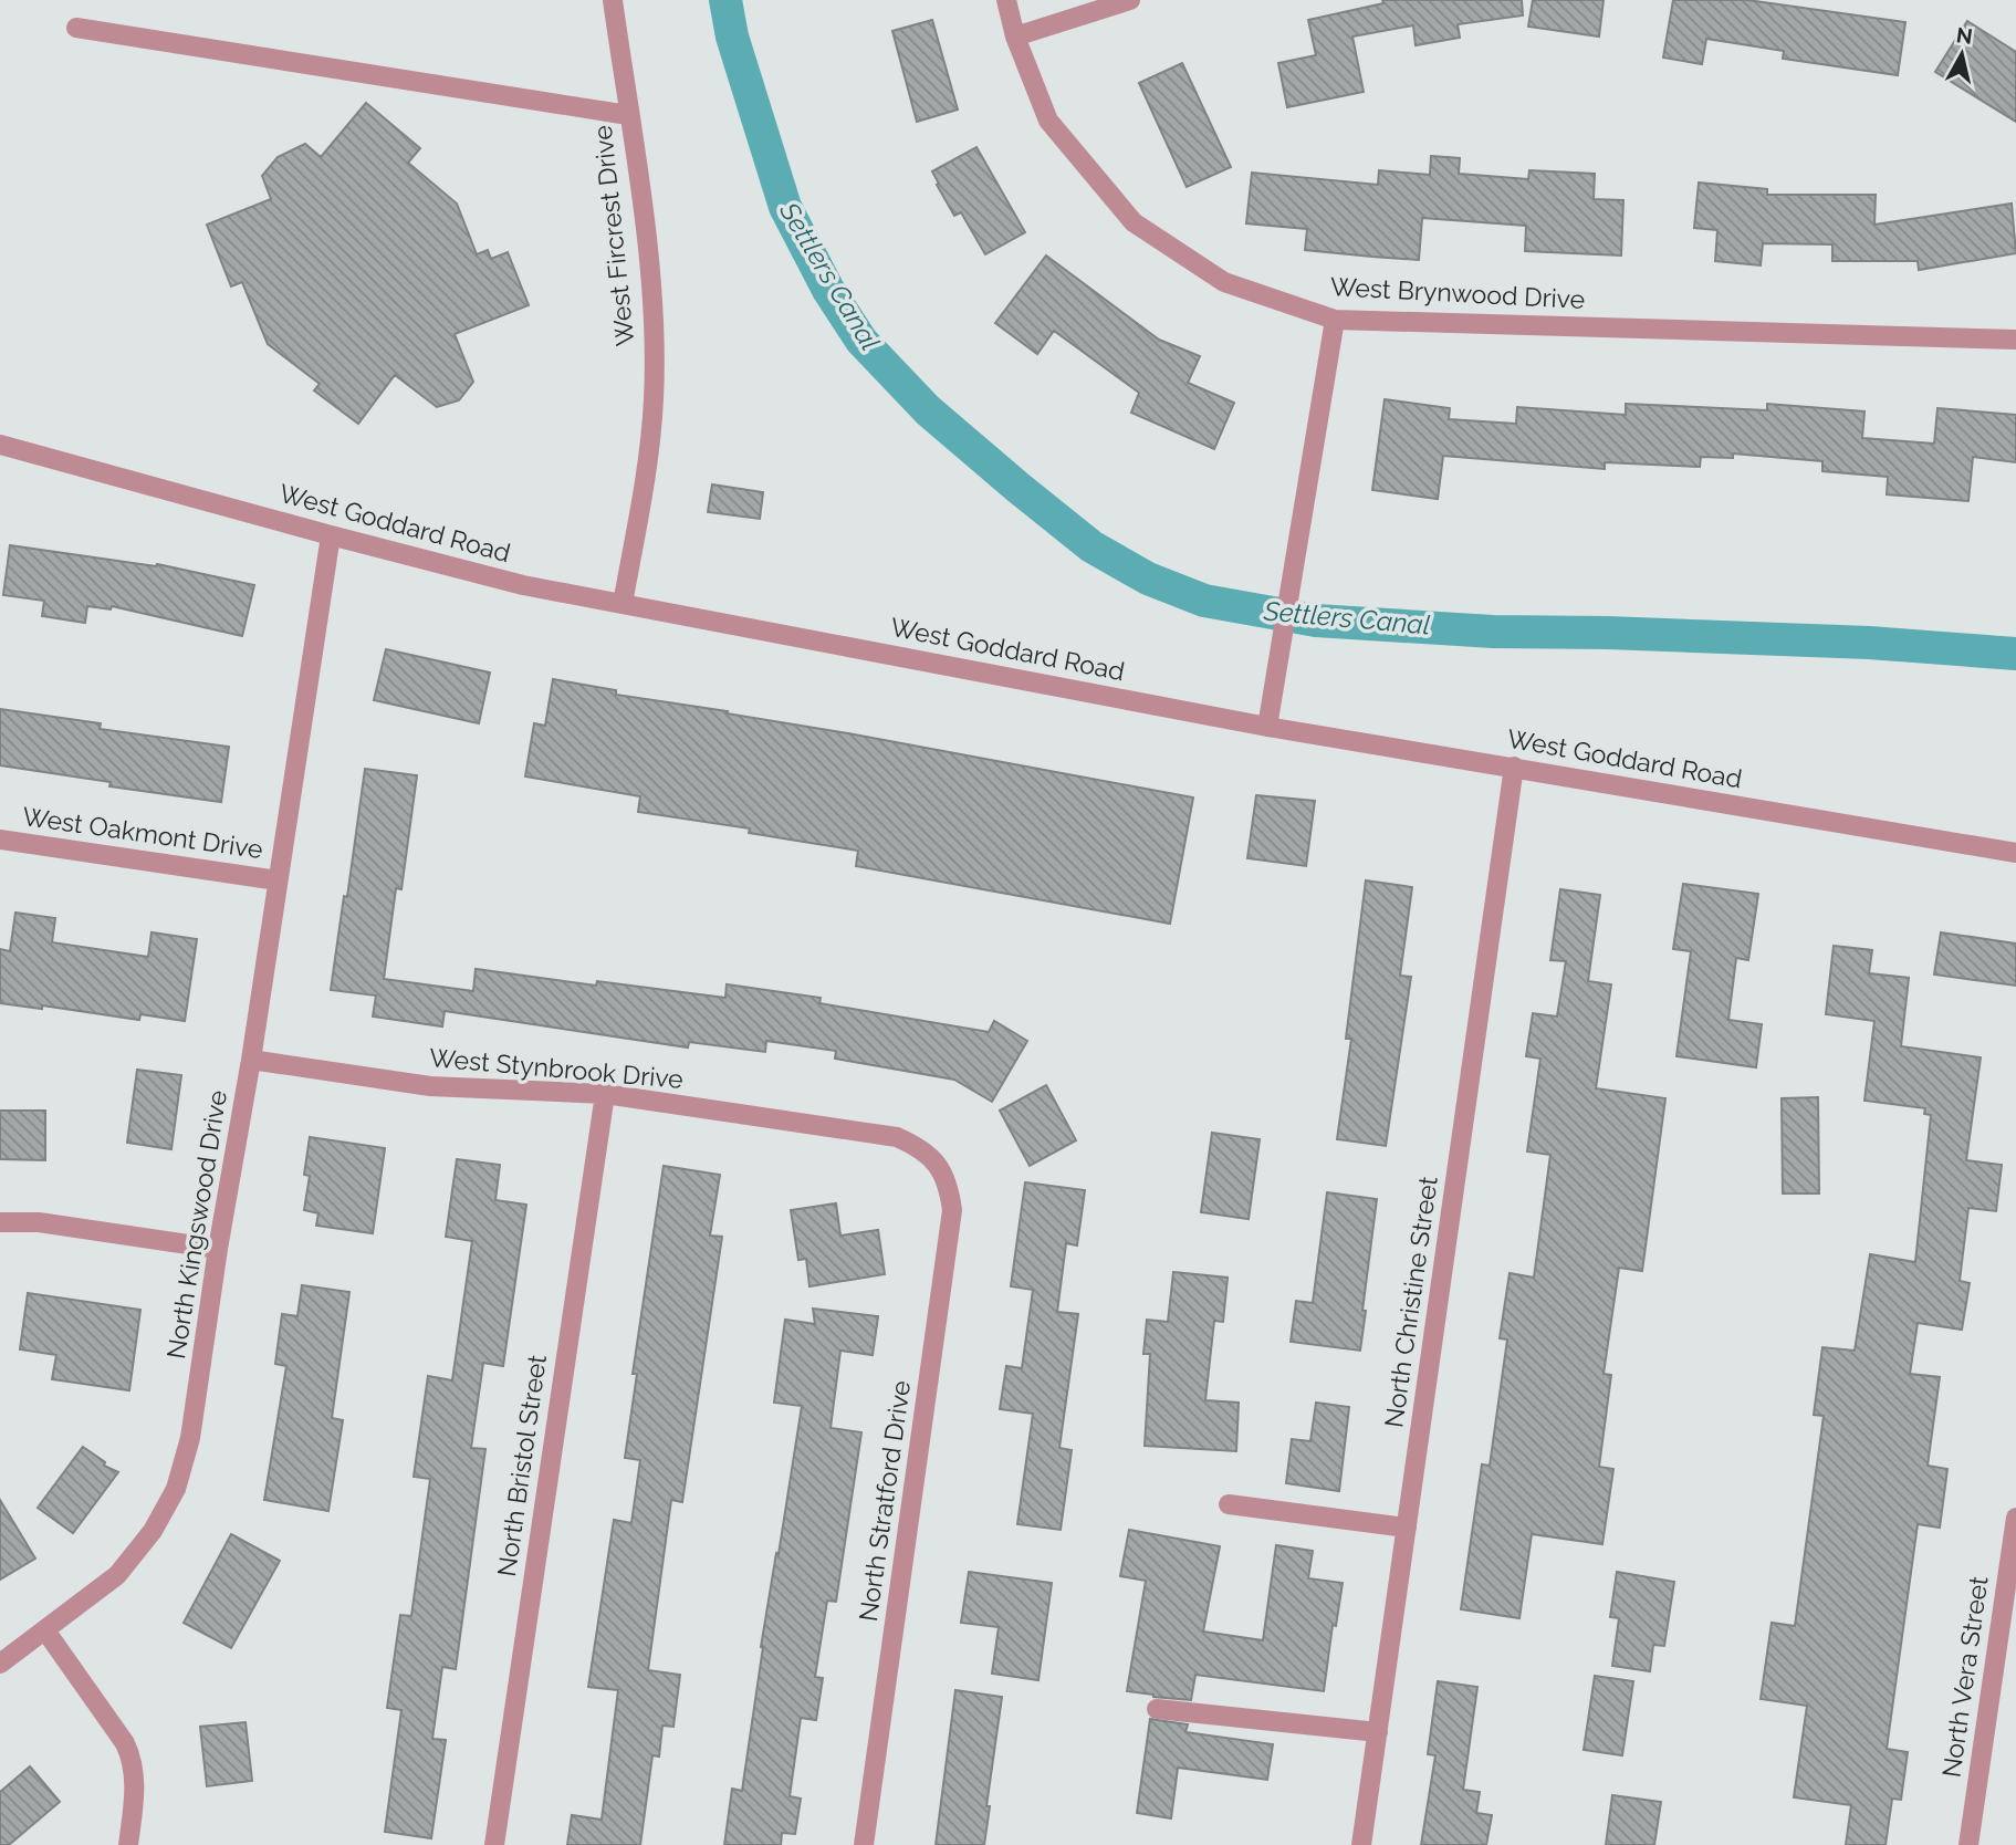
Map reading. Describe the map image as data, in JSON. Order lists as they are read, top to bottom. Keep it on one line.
{"streets":{"street":["West Fircrest Drive","West Brynwood Drive","West Goddard Road","West Oakmont Drive","West Stynbrook Drive","North Kingswood Drive","North Christine Street","North Bristol Street","North Stratford Drive","North Vera Street"]},"crossings":[["West Fircrest Drive","West Goddard Road"],["West Goddard Road","North Kingswood Drive"],["West Goddard Road","North Christine Street"],["West Oakmont Drive","North Kingswood Drive"],["West Stynbrook Drive","North Kingswood Drive"],["West Stynbrook Drive","North Bristol Street"],["West Stynbrook Drive","North Stratford Drive"]],"water":["Settlers Canal"],"north":"top"}
